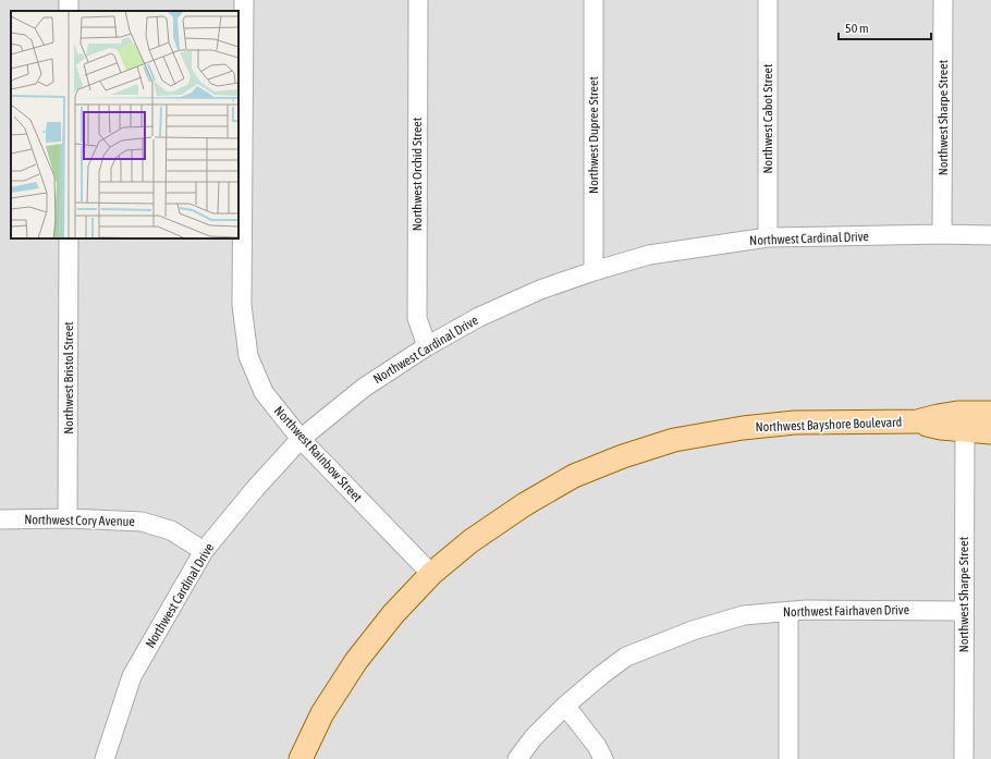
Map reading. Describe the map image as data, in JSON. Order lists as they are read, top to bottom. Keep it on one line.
{"streets":{"main road":["Northwest Bayshore Boulevard"],"street":["Northwest Sharpe Street","Northwest Cabot Street","Northwest Dupree Street","Northwest Orchid Street","Northwest Cardinal Drive","Northwest Bristol Street","Northwest Rainbow Street","Northwest Cory Avenue","Northwest Fairhaven Drive"]},"crossings":[["Northwest Sharpe Street","Northwest Cardinal Drive"],["Northwest Sharpe Street","Northwest Bayshore Boulevard"],["Northwest Sharpe Street","Northwest Fairhaven Drive"],["Northwest Cabot Street","Northwest Cardinal Drive"],["Northwest Dupree Street","Northwest Cardinal Drive"],["Northwest Orchid Street","Northwest Cardinal Drive"],["Northwest Cardinal Drive","Northwest Rainbow Street"],["Northwest Cardinal Drive","Northwest Cory Avenue"],["Northwest Bristol Street","Northwest Cory Avenue"],["Northwest Bayshore Boulevard","Northwest Rainbow Street"]],"scale_bar":"50 m"}
